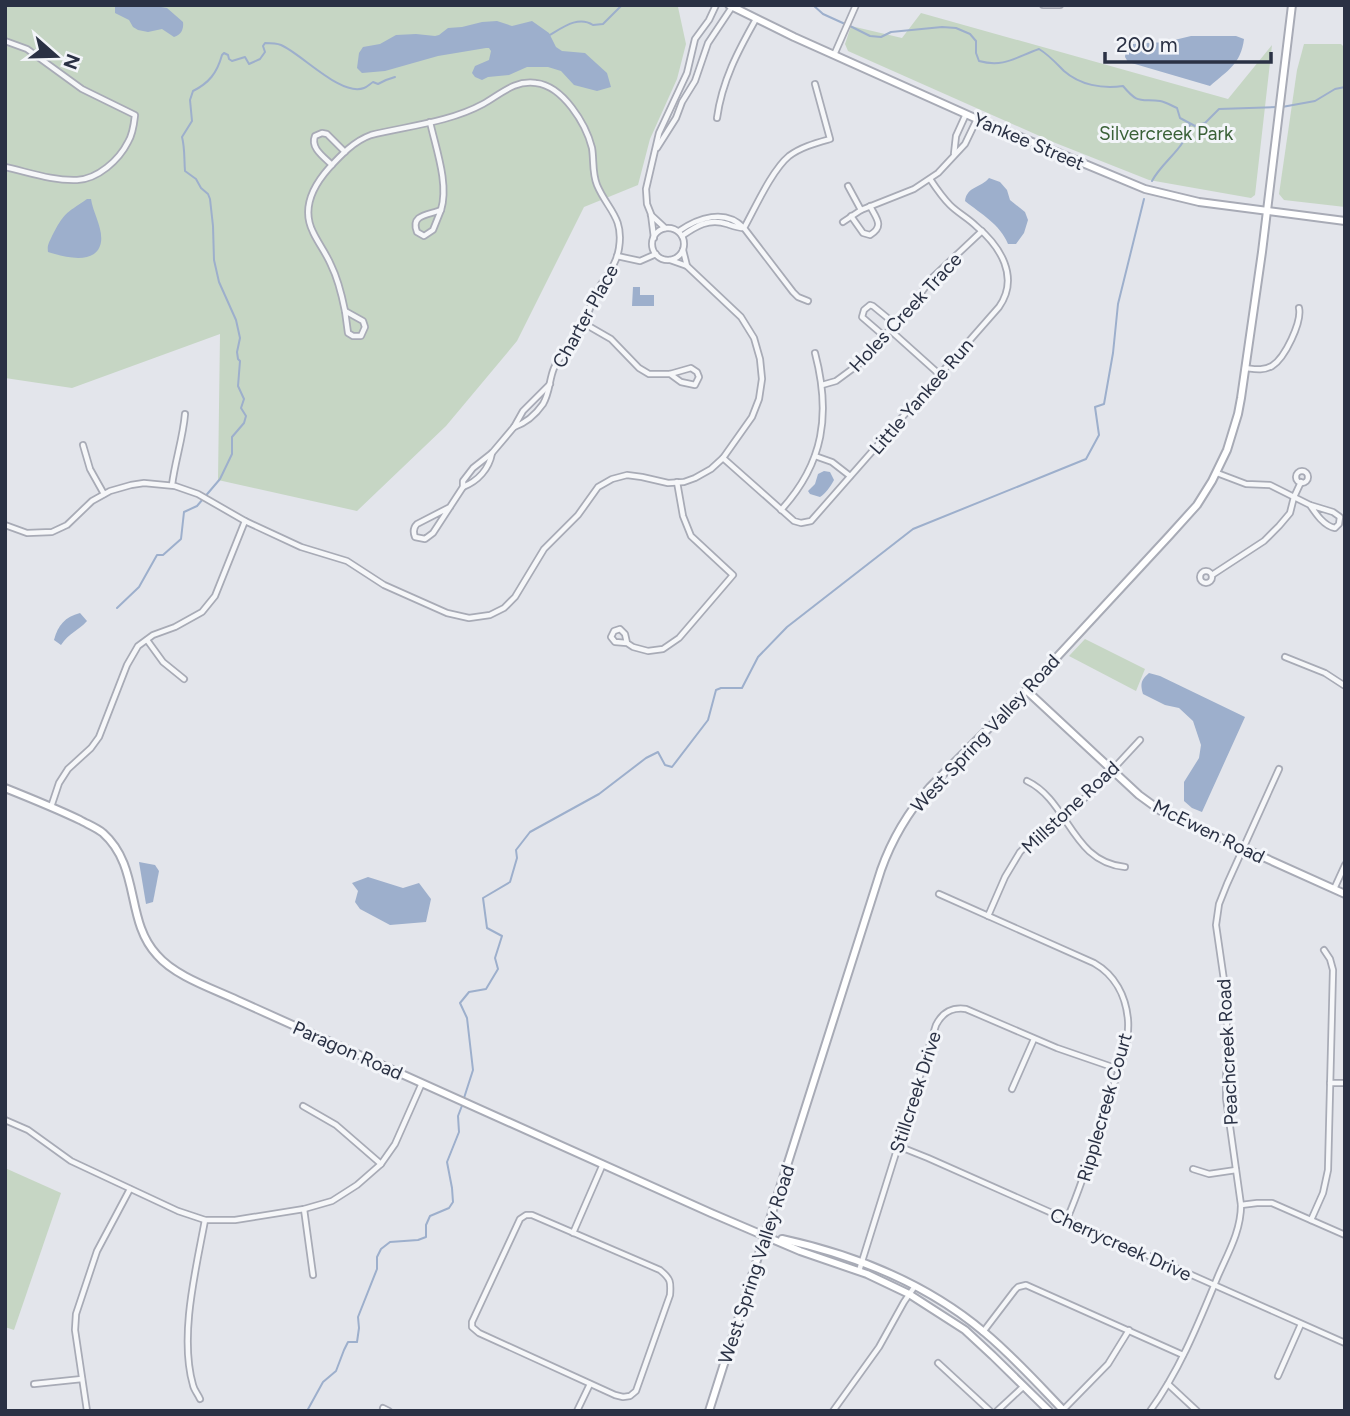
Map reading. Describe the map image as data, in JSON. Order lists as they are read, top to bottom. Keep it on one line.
{"streets":{"street":["Yankee Street","Holes Creek Trace","Charter Place","Little Yankee Run","West Spring Valley Road","Millstone Road","McEwen Road","Paragon Road","Peachcreek Road","Stillcreek Drive","Ripplecreek Court","Cherrycreek Drive"]},"crossings":[["Yankee Street","West Spring Valley Road"],["Holes Creek Trace","Little Yankee Run"],["West Spring Valley Road","McEwen Road"],["West Spring Valley Road","Paragon Road"],["Millstone Road","McEwen Road"],["Millstone Road","Ripplecreek Court"],["McEwen Road","Peachcreek Road"],["Paragon Road","Stillcreek Drive"],["Peachcreek Road","Cherrycreek Drive"],["Stillcreek Drive","Ripplecreek Court"],["Stillcreek Drive","Cherrycreek Drive"],["Ripplecreek Court","Cherrycreek Drive"]],"parks":["Silvercreek Park"],"scale_bar":"200 m","north":"right"}
